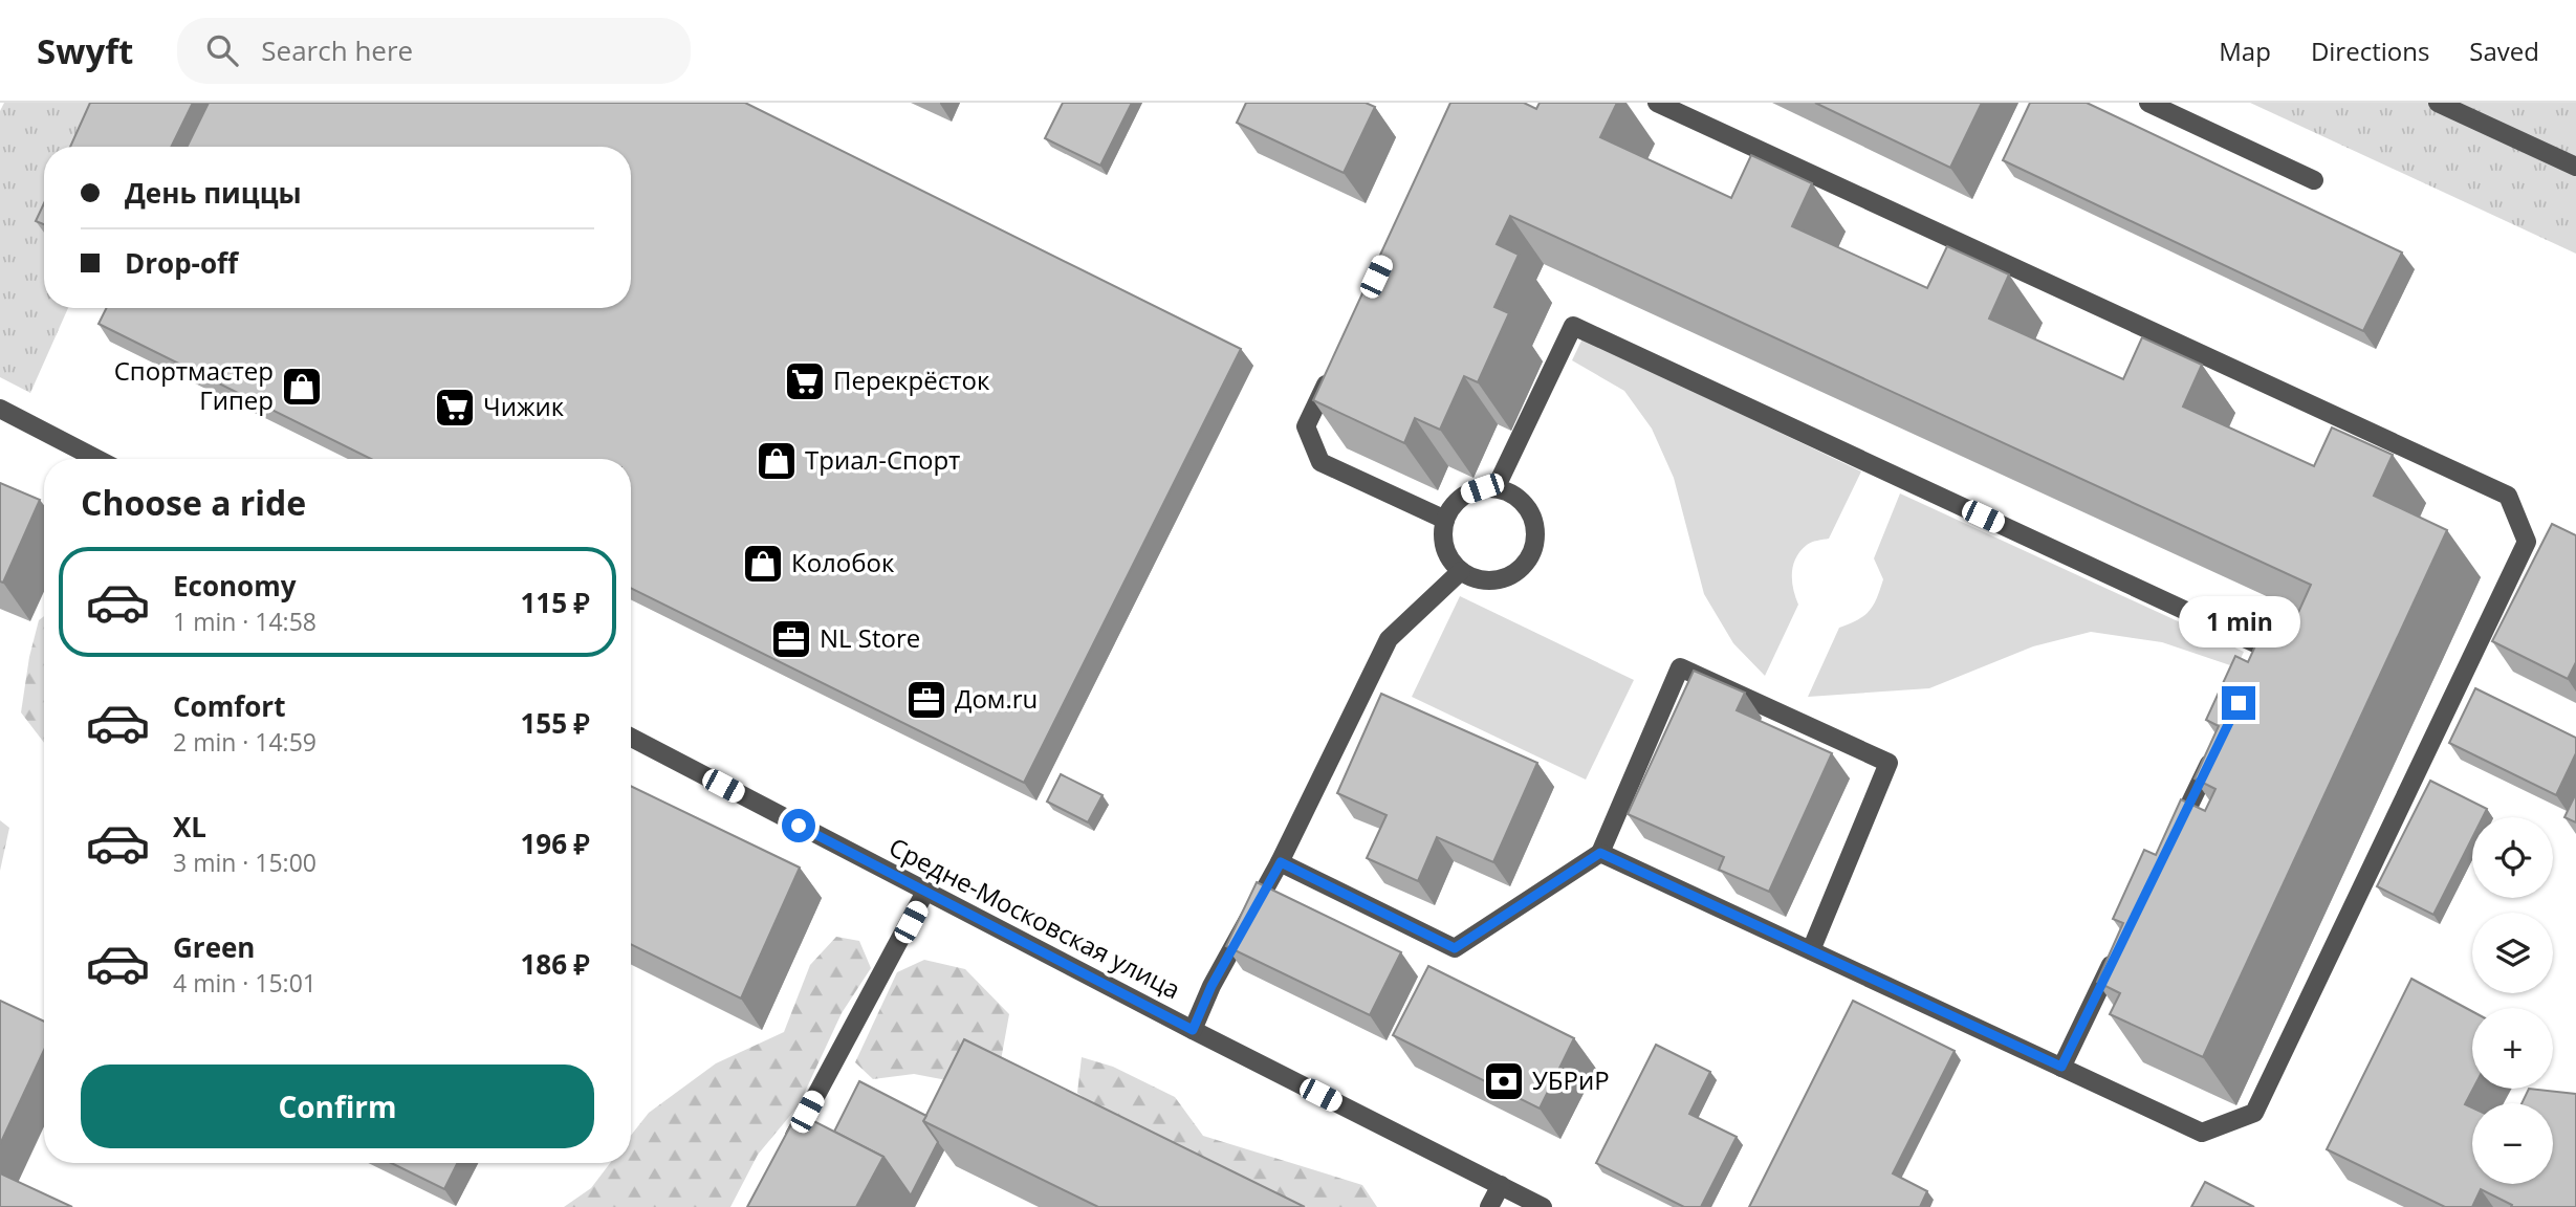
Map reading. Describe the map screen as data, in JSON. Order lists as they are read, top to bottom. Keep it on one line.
{"streets":{"street":["Средне-Московская улица"]},"places":{"supermarket":["Перекрёсток","Чижик"],"shop":["Спортмастер Гипер","Триал-Спорт","Колобок"],"office":["NL Store","Дом.ru"],"bank":["УБРиР"]},"page":{"header":"Swyft","search":"Search here","nav":["Map","Directions","Saved"],"banner":["День пиццы","Drop-off"],"heading":"Choose a ride","list":[{"name":"Economy","note":"1 min · 14:58","value":"115 ₽"},{"name":"Comfort","note":"2 min · 14:59","value":"155 ₽"},{"name":"XL","note":"3 min · 15:00","value":"196 ₽"},{"name":"Green","note":"4 min · 15:01","value":"186 ₽"}],"bubble":"1 min","map_buttons":["+","−"],"buttons":"Confirm"}}
